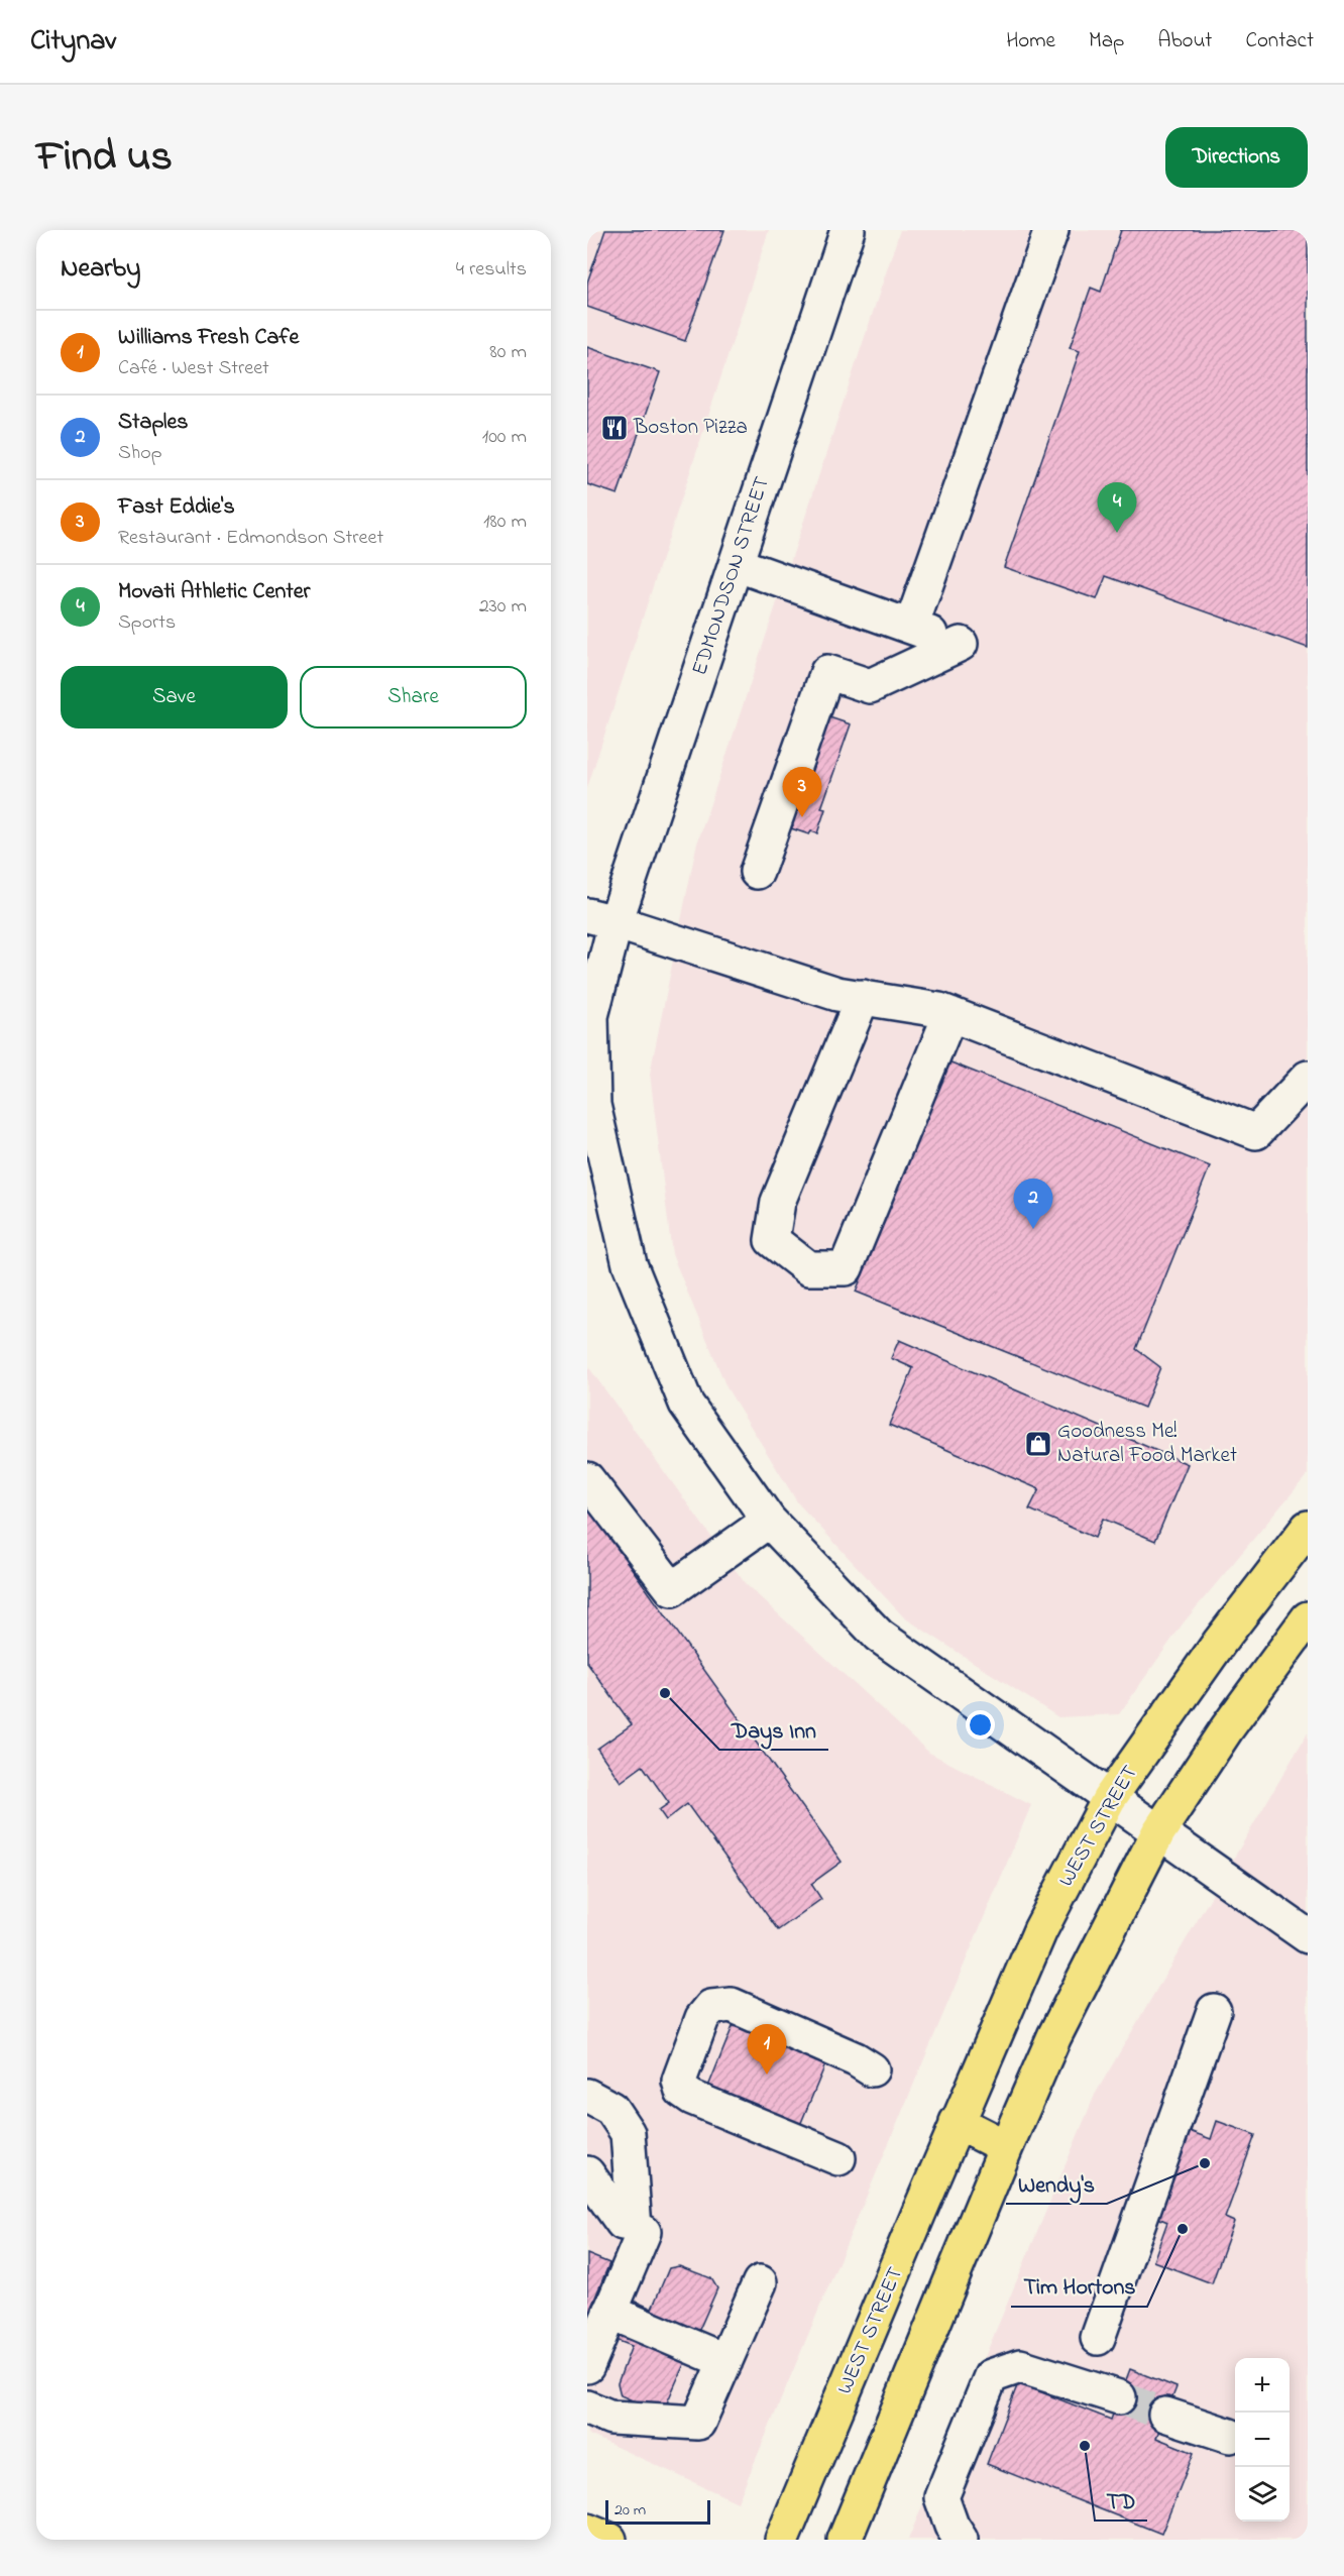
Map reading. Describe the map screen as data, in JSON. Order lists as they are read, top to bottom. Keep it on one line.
{"streets":{"main road":["WEST STREET"],"street":["EDMONDSON STREET"]},"crossings":[["EDMONDSON STREET","WEST STREET"]],"places":{"restaurant":["Boston Pizza"],"shop":["Goodness Me! Natural Food Market"],"other":["Days Inn","Wendy's","Tim Hortons","TD"]},"scale_bar":"20 m","page":{"header":"Citynav","nav":["Home","Map","About","Contact"],"title":"Find us","buttons":["Directions",["Save","Share"]],"heading":["Nearby","4 results"],"list":[{"mark":"1","name":"Williams Fresh Cafe","note":"Café · West Street","value":"80 m"},{"mark":"2","name":"Staples","note":"Shop","value":"100 m"},{"mark":"3","name":"Fast Eddie's","note":"Restaurant · Edmondson Street","value":"180 m"},{"mark":"4","name":"Movati Athletic Center","note":"Sports","value":"230 m"}],"pins":["4","3","2","1"],"map_buttons":["+","−"],"scale":"20 m"}}
